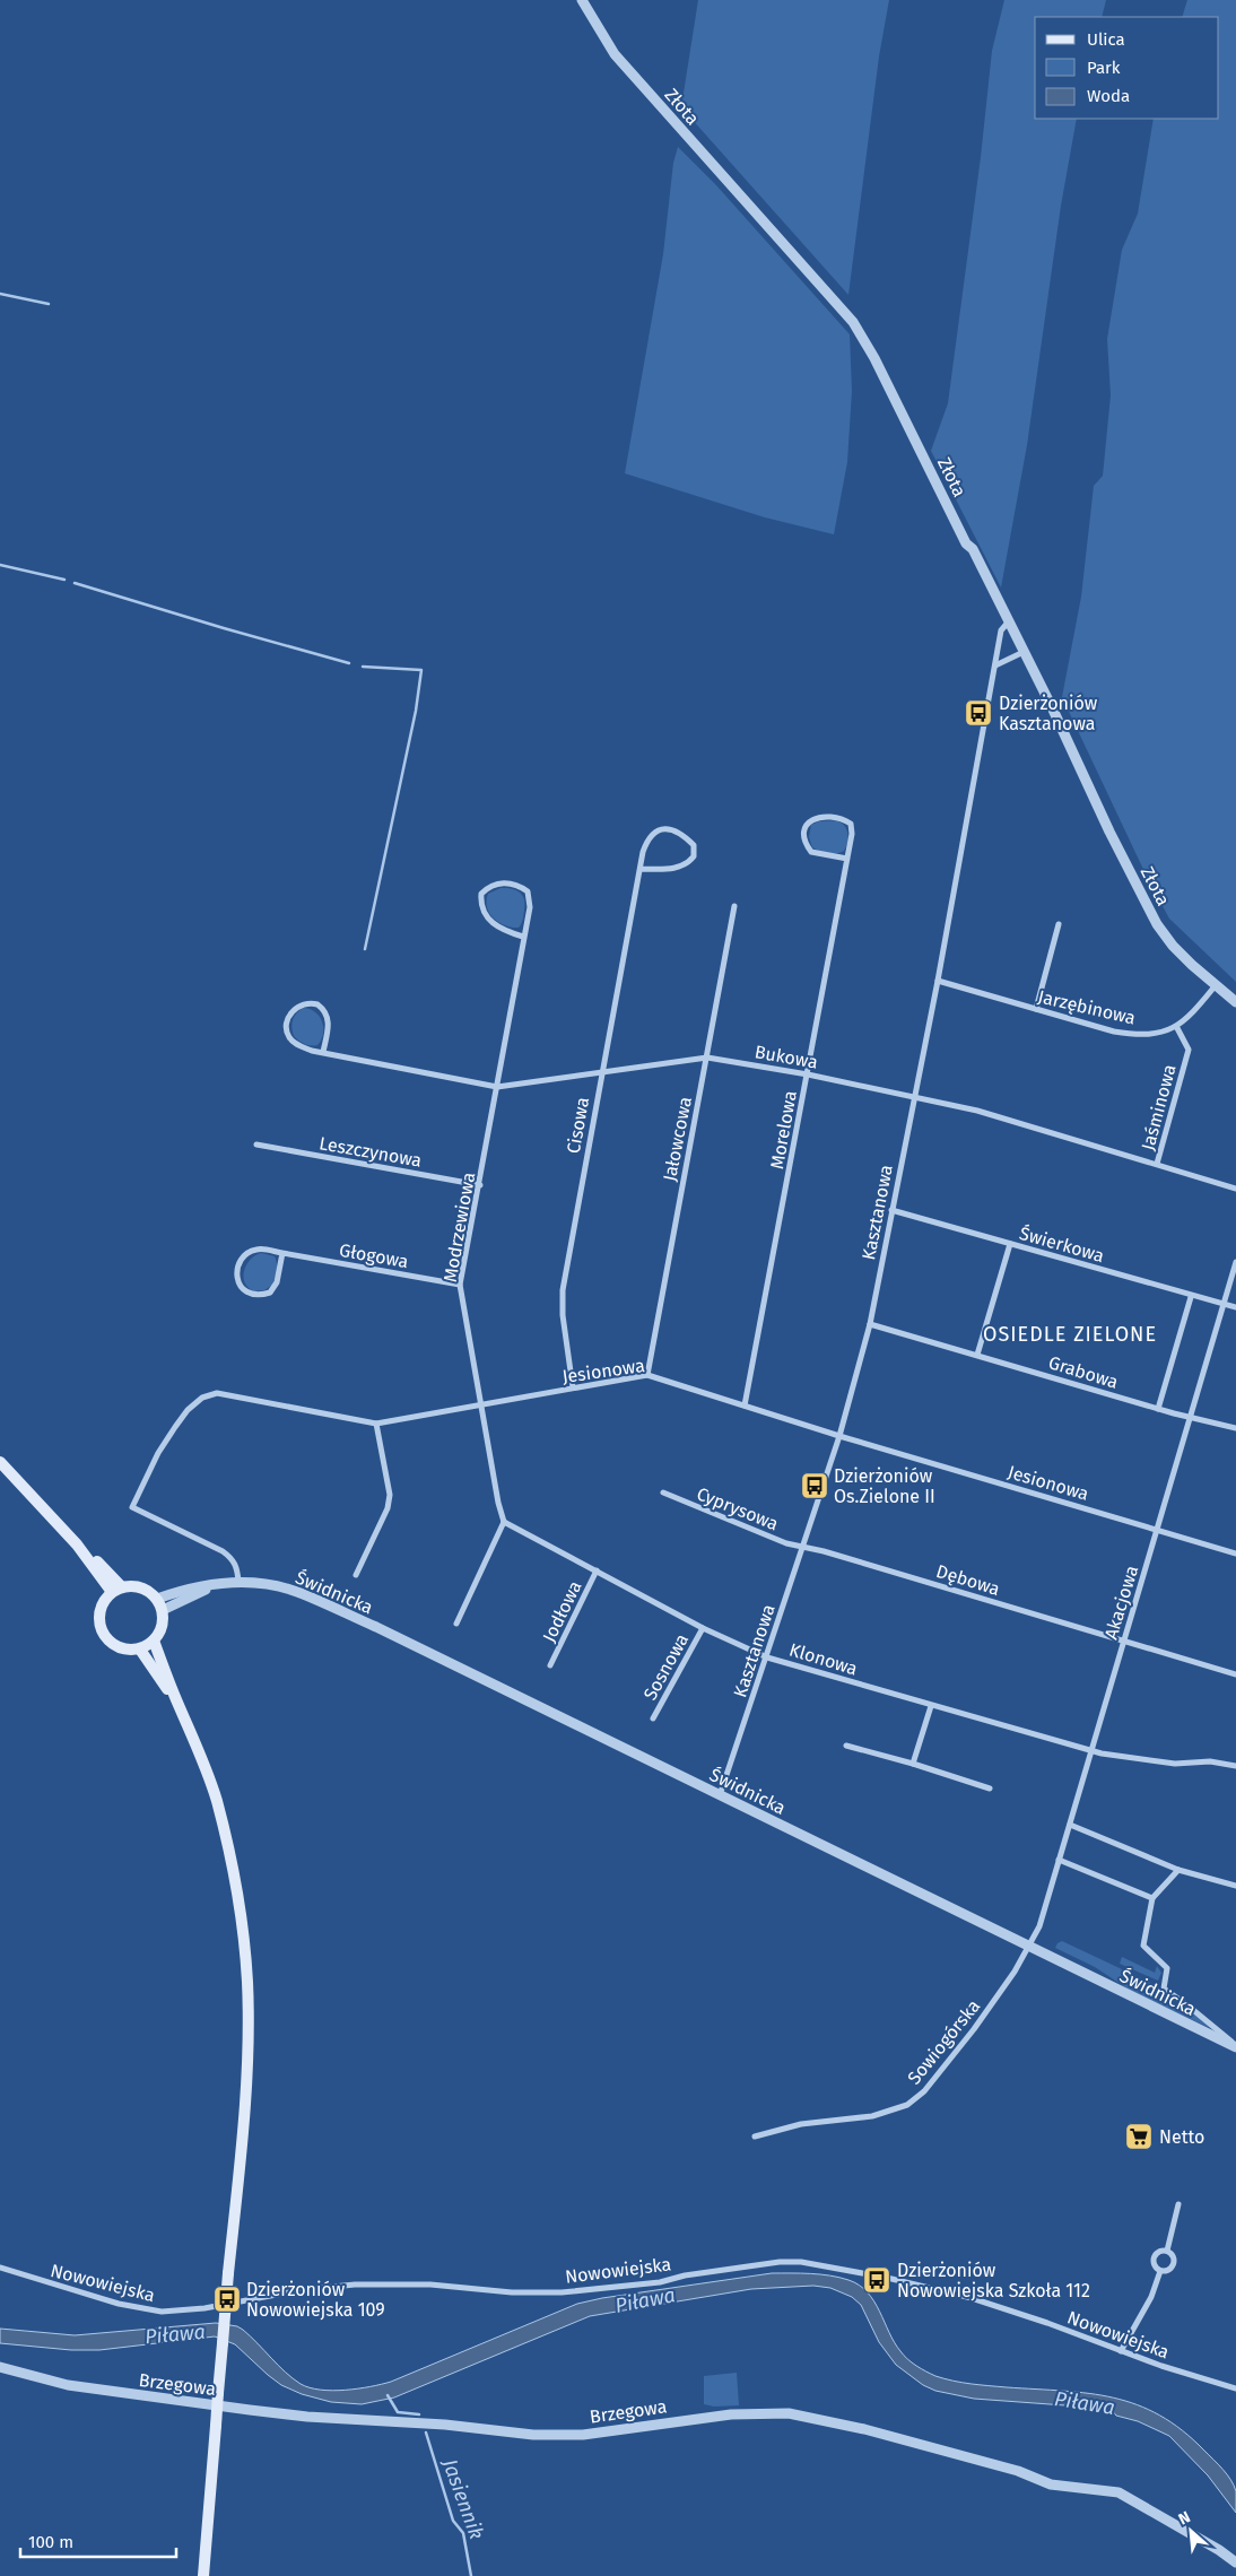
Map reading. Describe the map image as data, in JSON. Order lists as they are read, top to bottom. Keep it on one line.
{"streets":{"street":["Złota","Jarzębinowa","Bukowa","Jaśminowa","Cisowa","Morelowa","Jałowcowa","Leszczynowa","Kasztanowa","Modrzewiowa","Świerkowa","Głogowa","Jesionowa","Grabowa","Cyprysowa","Dębowa","Świdnicka","Akacjowa","Jodłowa","Klonowa","Sosnowa","Sowiogórska","Nowowiejska","Brzegowa"]},"crossings":[["Złota","Kasztanowa"],["Jarzębinowa","Jaśminowa"],["Jarzębinowa","Kasztanowa"],["Bukowa","Jaśminowa"],["Bukowa","Cisowa"],["Bukowa","Morelowa"],["Bukowa","Jałowcowa"],["Bukowa","Kasztanowa"],["Bukowa","Modrzewiowa"],["Cisowa","Jesionowa"],["Morelowa","Jesionowa"],["Jałowcowa","Jesionowa"],["Leszczynowa","Modrzewiowa"],["Kasztanowa","Świerkowa"],["Kasztanowa","Jesionowa"],["Kasztanowa","Grabowa"],["Kasztanowa","Cyprysowa"],["Kasztanowa","Dębowa"],["Kasztanowa","Świdnicka"],["Kasztanowa","Klonowa"],["Modrzewiowa","Głogowa"],["Modrzewiowa","Jesionowa"],["Modrzewiowa","Klonowa"],["Świerkowa","Akacjowa"],["Jesionowa","Świdnicka"],["Jesionowa","Akacjowa"],["Grabowa","Akacjowa"],["Cyprysowa","Dębowa"],["Dębowa","Akacjowa"],["Świdnicka","Akacjowa"],["Świdnicka","Sowiogórska"],["Akacjowa","Klonowa"],["Akacjowa","Sowiogórska"],["Jodłowa","Klonowa"],["Klonowa","Sosnowa"]],"districts":["OSIEDLE ZIELONE"],"water":["Piława","Jasiennik"],"places":{"bus stop":["Dzierżoniów Kasztanowa","Dzierżoniów Os.Zielone II","Dzierżoniów Nowowiejska Szkoła 112","Dzierżoniów Nowowiejska 109"],"supermarket":["Netto"]},"legend":["Ulica","Park","Woda"],"scale_bar":"100 m","north":"top left"}
